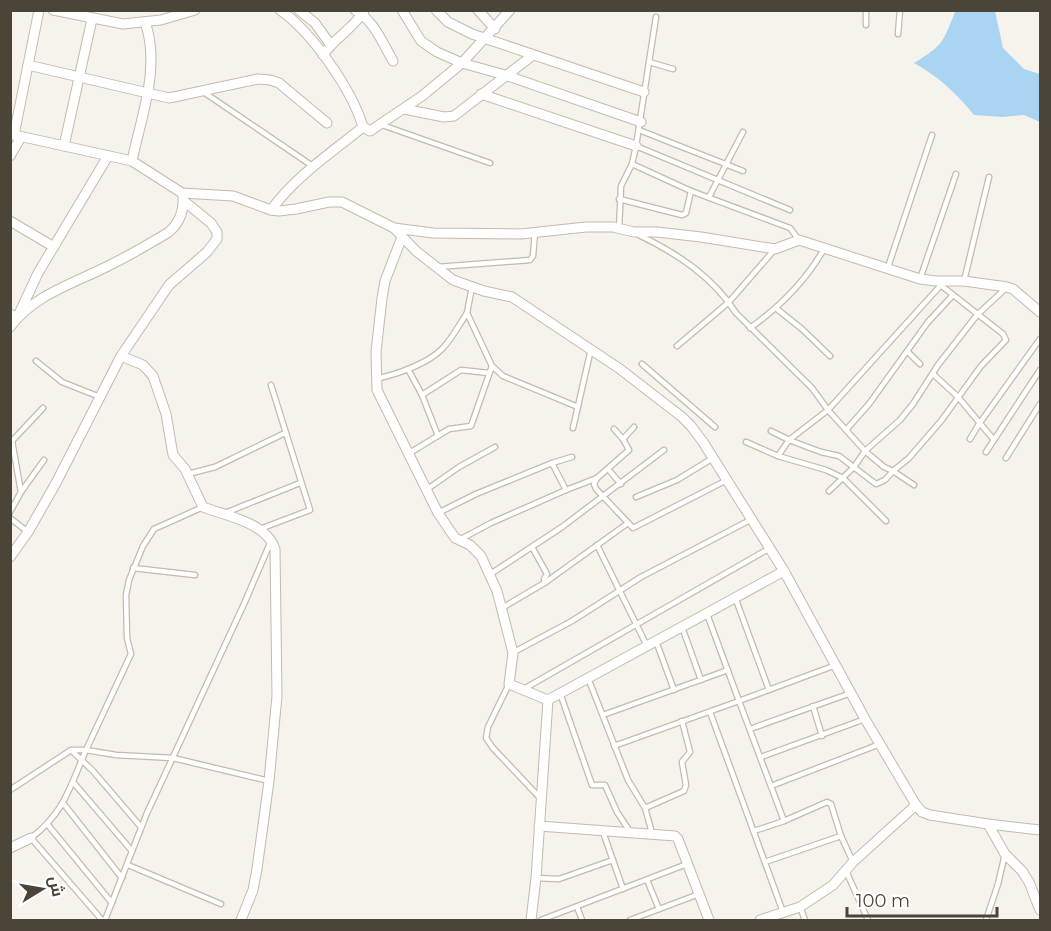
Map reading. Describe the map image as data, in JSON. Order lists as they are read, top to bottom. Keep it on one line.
{"scale_bar":"100 m","north":"right"}
